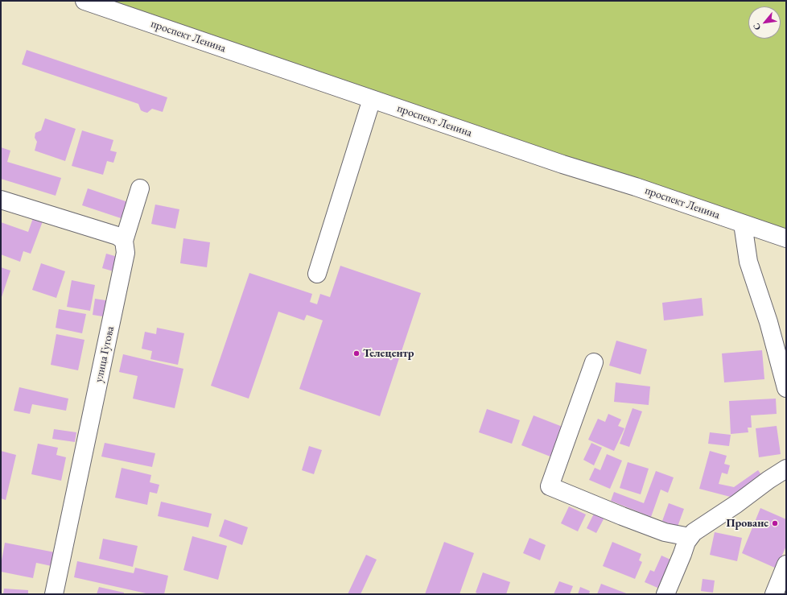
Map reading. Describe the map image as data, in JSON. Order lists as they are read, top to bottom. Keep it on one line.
{"streets":{"street":["проспект Ленина","улица Гугова"]},"places":["Телецентр","Прованс"],"north":"bottom left"}
